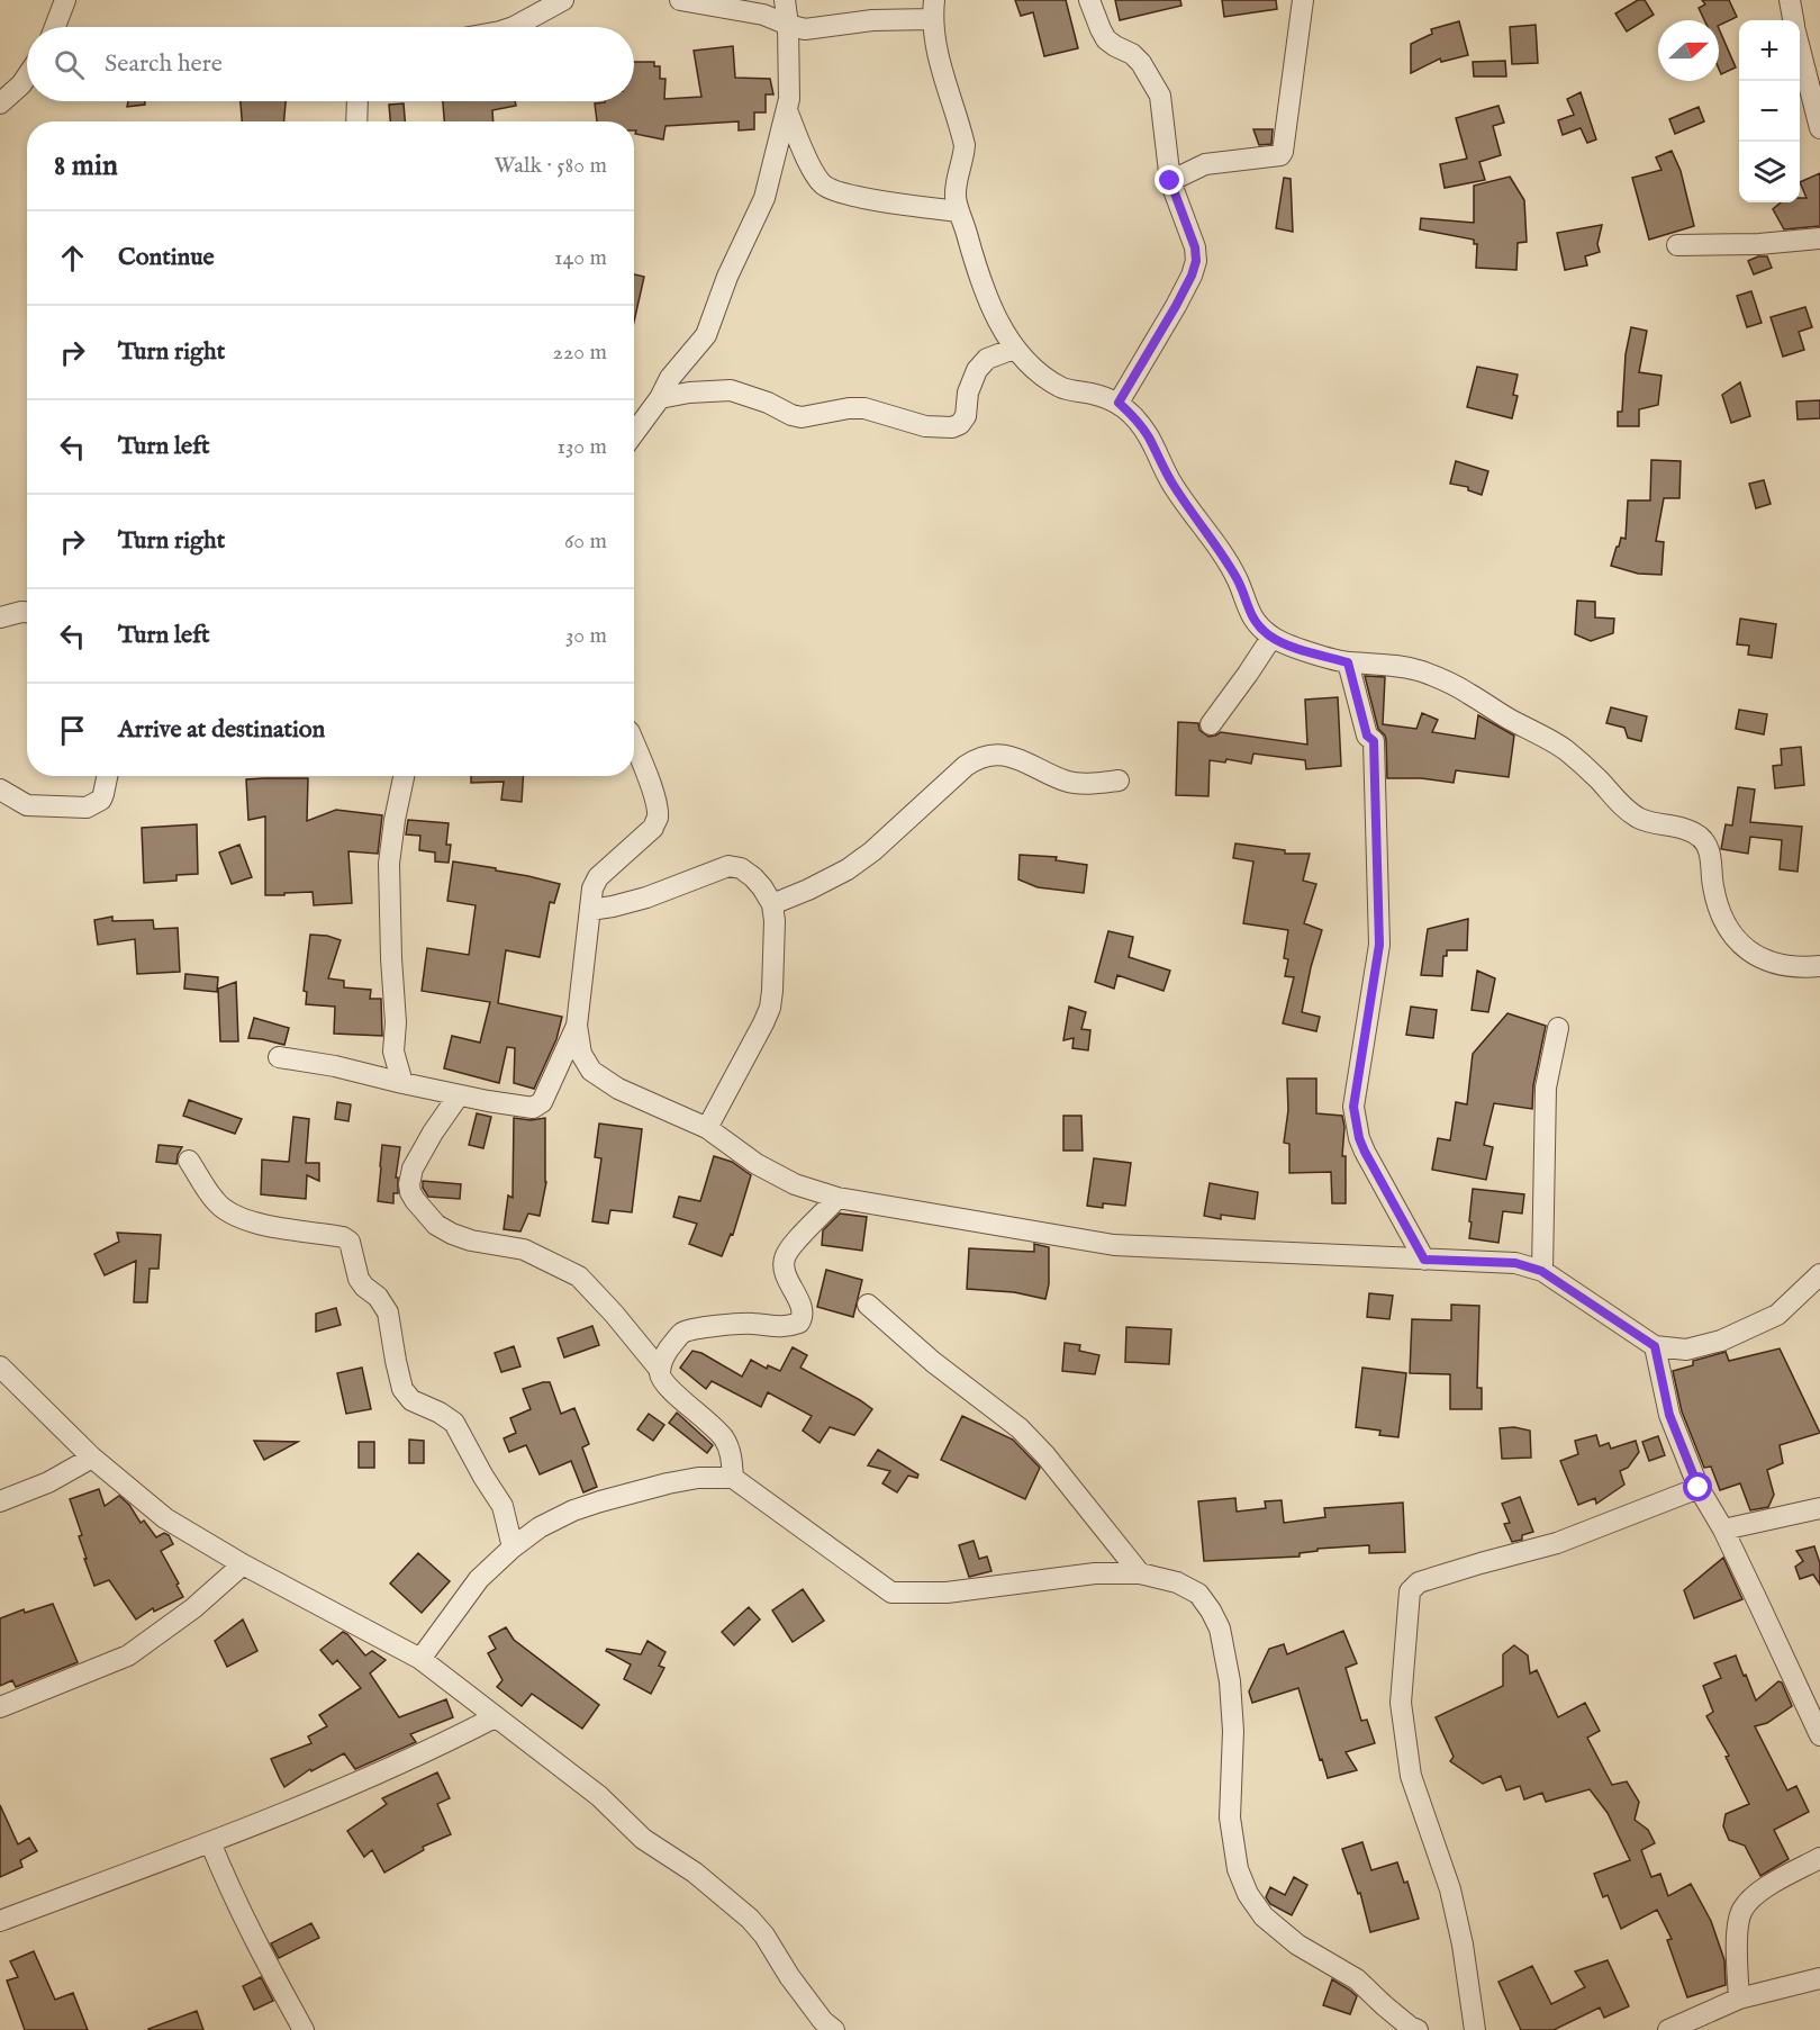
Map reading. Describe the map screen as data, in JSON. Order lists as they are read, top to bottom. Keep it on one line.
{"north":"right","page":{"map_buttons":["+","−"],"search":"Search here","heading":["8 min","Walk · 580 m"],"list":[["Continue","140 m"],["Turn right","220 m"],["Turn left","130 m"],["Turn right","60 m"],["Turn left","30 m"],"Arrive at destination"]}}
